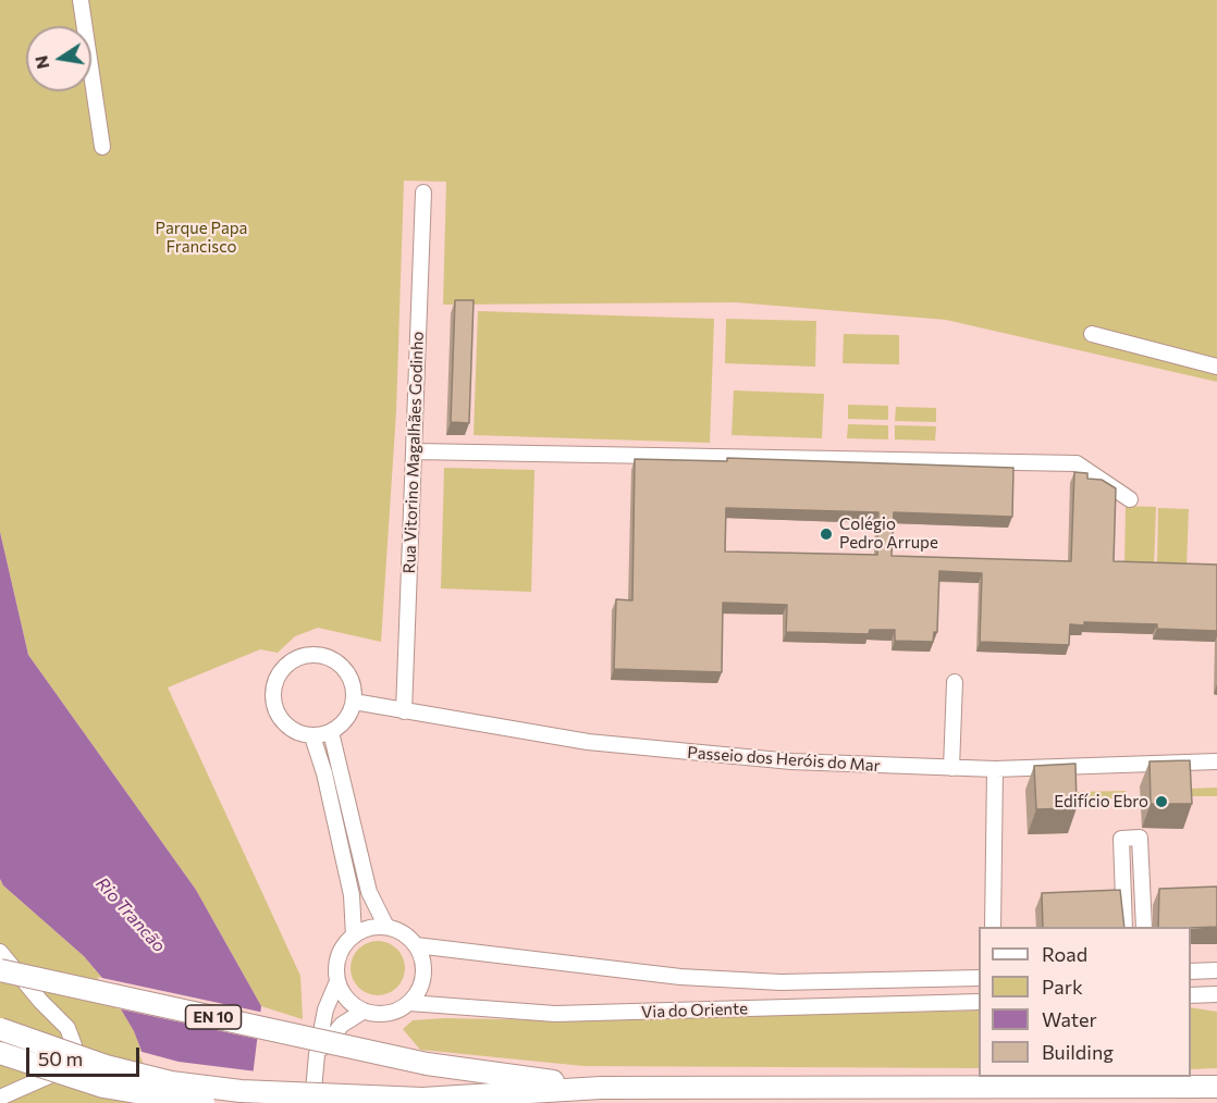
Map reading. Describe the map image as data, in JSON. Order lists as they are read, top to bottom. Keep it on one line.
{"streets":{"highway":["EN 10"],"street":["Rua Vitorino Magalhães Godinho","Passeio dos Heróis do Mar","Via do Oriente"]},"crossings":[["Rua Vitorino Magalhães Godinho","Passeio dos Heróis do Mar"]],"water":["Rio Trancão"],"parks":["Parque Papa Francisco"],"places":["Colégio Pedro Arrupe","Edifício Ebro"],"legend":["Road","Park","Water","Building"],"scale_bar":"50 m","north":"left"}
